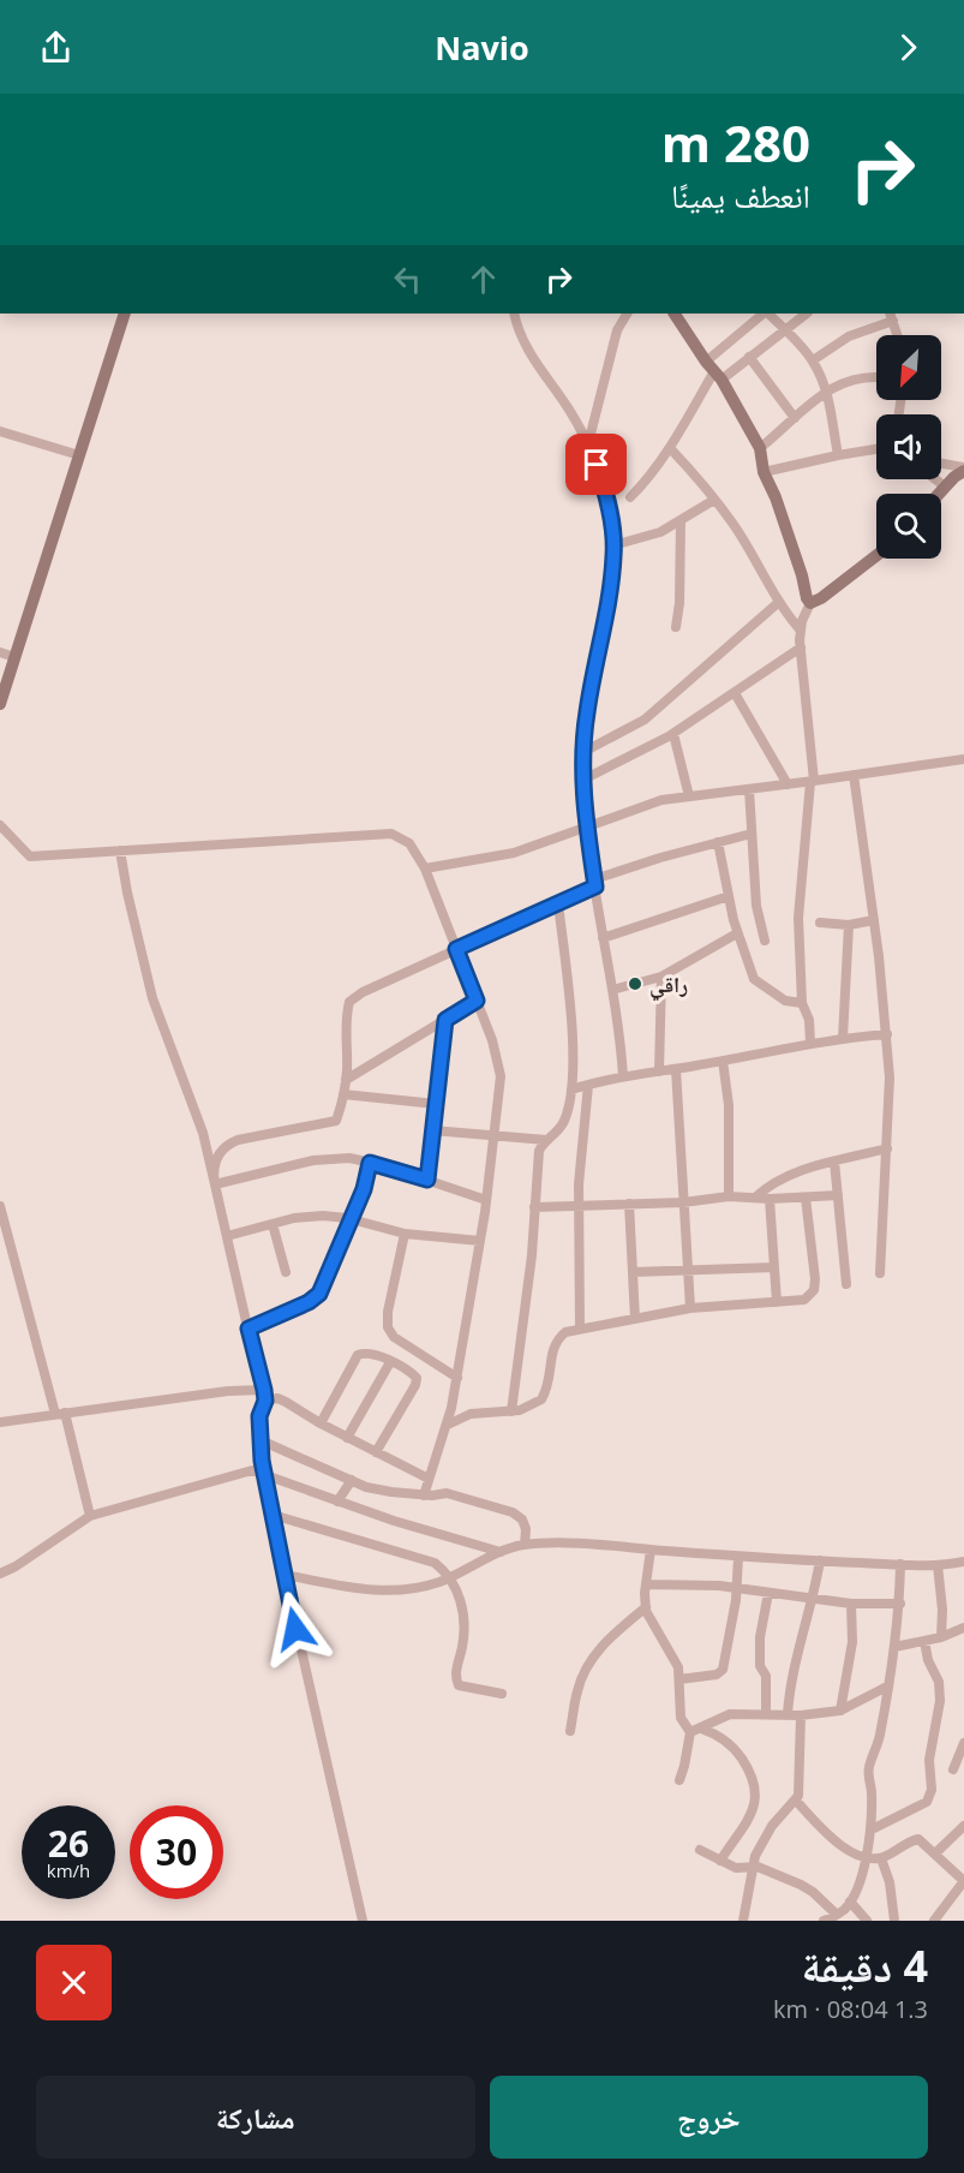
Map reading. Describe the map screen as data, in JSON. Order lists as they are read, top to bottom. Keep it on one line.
{"places":["راقي"],"north":"bottom left","page":{"header":"Navio","turn":["280 m","انعطف يمينًا"],"speed":"26 km/h","limit":"30","heading":["4 دقيقة","1.3 km · 08:04"],"buttons":["خروج","مشاركة"]}}
